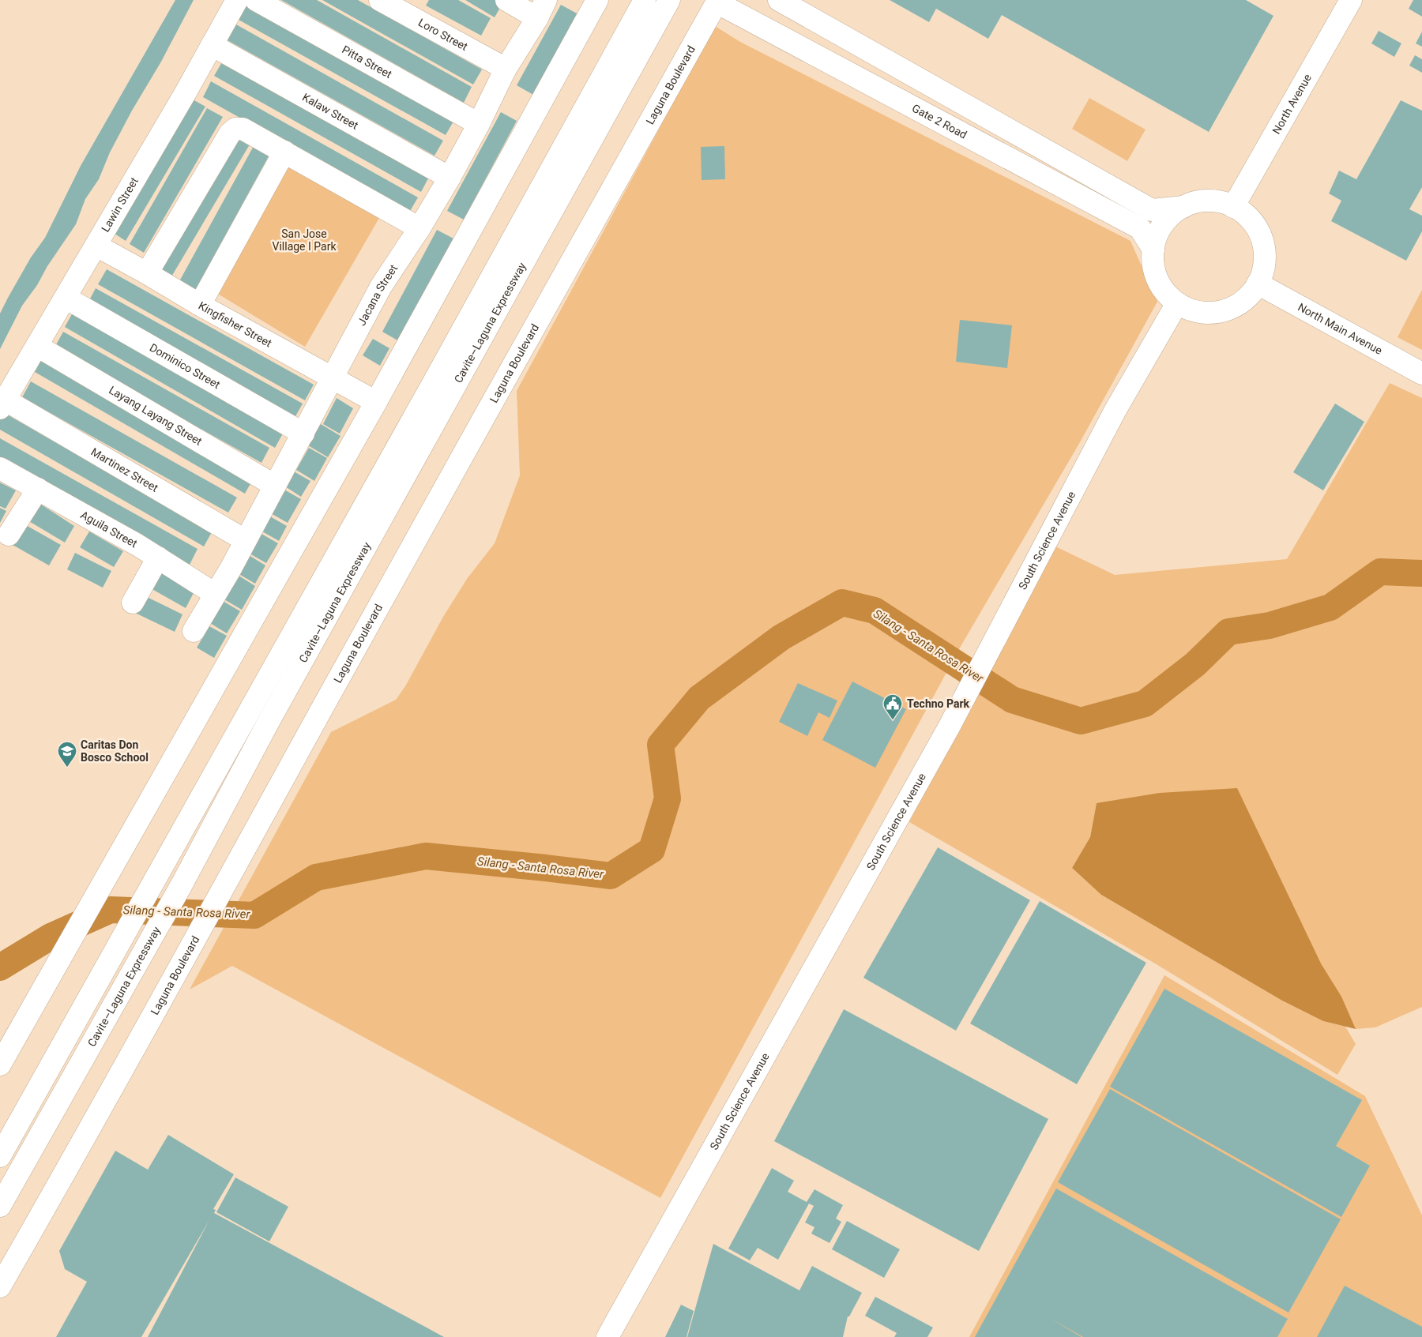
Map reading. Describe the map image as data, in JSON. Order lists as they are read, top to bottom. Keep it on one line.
{"streets":{"main road":["Loro Street","Pitta Street","Laguna Boulevard","North Avenue","Kalaw Street","Gate 2 Road","Lawin Street","Jacana Street","Cavite–Laguna Expressway","Kingfisher Street","North Main Avenue","Dominico Street","Layang Layang Street","Martinez Street","Aguila Street","South Science Avenue"]},"crossings":[["Loro Street","Jacana Street"],["Pitta Street","Jacana Street"],["Laguna Boulevard","Gate 2 Road"],["North Avenue","Gate 2 Road"],["North Avenue","North Main Avenue"],["North Avenue","South Science Avenue"],["Kalaw Street","Lawin Street"],["Kalaw Street","Jacana Street"],["Gate 2 Road","North Main Avenue"],["Gate 2 Road","South Science Avenue"],["Lawin Street","Kingfisher Street"],["Lawin Street","Dominico Street"],["Lawin Street","Layang Layang Street"],["Lawin Street","Martinez Street"],["Jacana Street","Kingfisher Street"],["Jacana Street","Dominico Street"],["Jacana Street","Layang Layang Street"],["Jacana Street","Martinez Street"],["Jacana Street","Aguila Street"],["North Main Avenue","South Science Avenue"]],"water":["Silang - Santa Rosa River"],"parks":["San Jose Village I Park"],"places":{"public building":["Techno Park"],"school or university":["Caritas Don Bosco School"]}}
